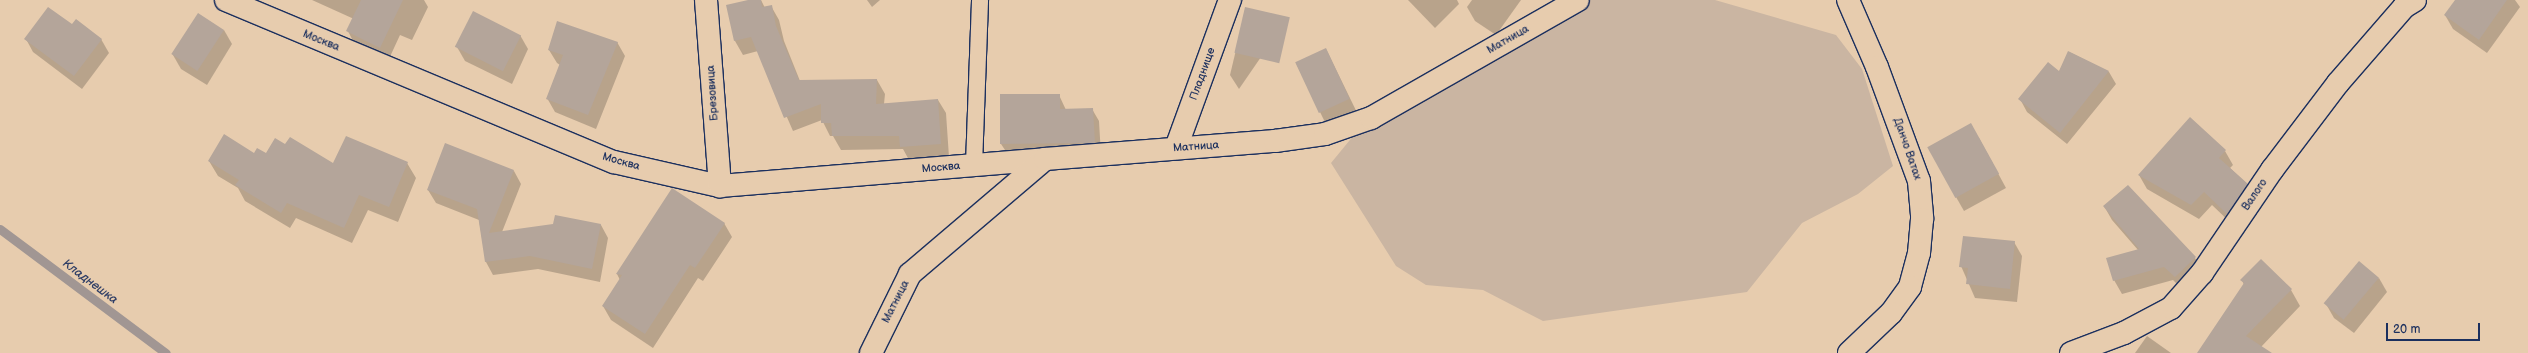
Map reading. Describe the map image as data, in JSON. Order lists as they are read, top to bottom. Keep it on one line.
{"streets":{"street":["Матница","Москва","Пладнище","Брезовица","Данчо Ватах","Валого"]},"crossings":[["Матница","Москва"],["Матница","Пладнище"],["Москва","Брезовица"]],"water":["Кладнешка"],"scale_bar":"20 m"}
